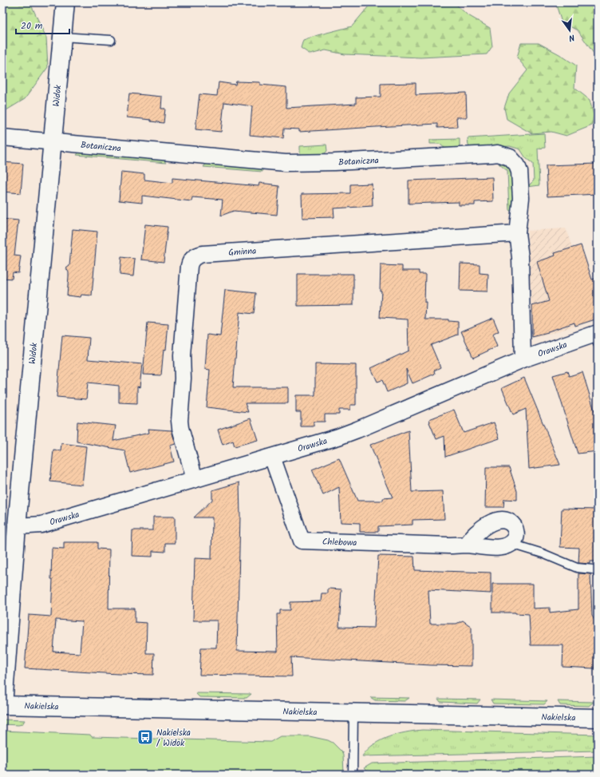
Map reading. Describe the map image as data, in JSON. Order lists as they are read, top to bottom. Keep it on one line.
{"streets":{"street":["Widok","Botaniczna","Gminna","Orawska","Chlebowa","Nakielska"]},"crossings":[["Widok","Botaniczna"],["Widok","Orawska"],["Widok","Nakielska"],["Botaniczna","Gminna"],["Botaniczna","Orawska"],["Gminna","Orawska"],["Orawska","Chlebowa"]],"places":{"bus stop":["Nakielska / Widok"]},"scale_bar":"20 m","north":"bottom"}
